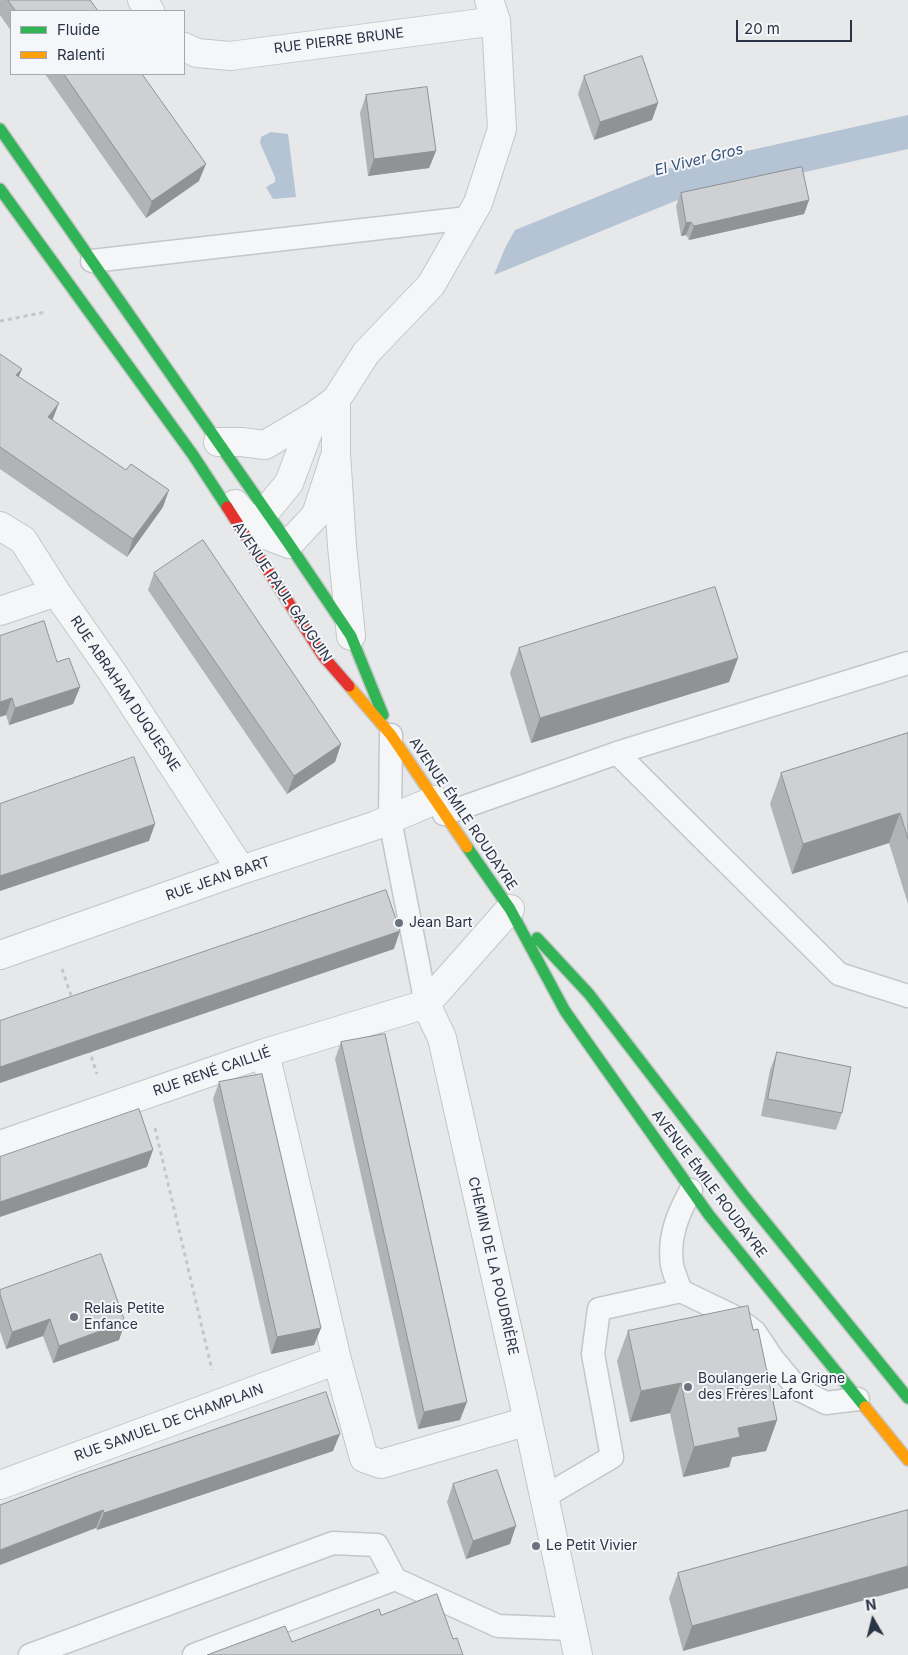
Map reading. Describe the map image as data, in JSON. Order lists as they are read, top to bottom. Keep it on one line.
{"streets":{"street":["RUE PIERRE BRUNE","AVENUE PAUL GAUGUIN","RUE ABRAHAM DUQUESNE","AVENUE ÉMILE ROUDAYRE","RUE JEAN BART","RUE RENÉ CAILLIÉ","CHEMIN DE LA POUDRIÈRE","RUE SAMUEL DE CHAMPLAIN"]},"crossings":[["AVENUE PAUL GAUGUIN","AVENUE ÉMILE ROUDAYRE"],["RUE ABRAHAM DUQUESNE","RUE JEAN BART"],["AVENUE ÉMILE ROUDAYRE","RUE JEAN BART"],["RUE RENÉ CAILLIÉ","CHEMIN DE LA POUDRIÈRE"]],"water":["El Viver Gros"],"places":["Jean Bart","Relais Petite Enfance","Boulangerie La Grigne des Frères Lafont","Le Petit Vivier"],"legend":["Fluide","Ralenti"],"scale_bar":"20 m","north":"top"}
